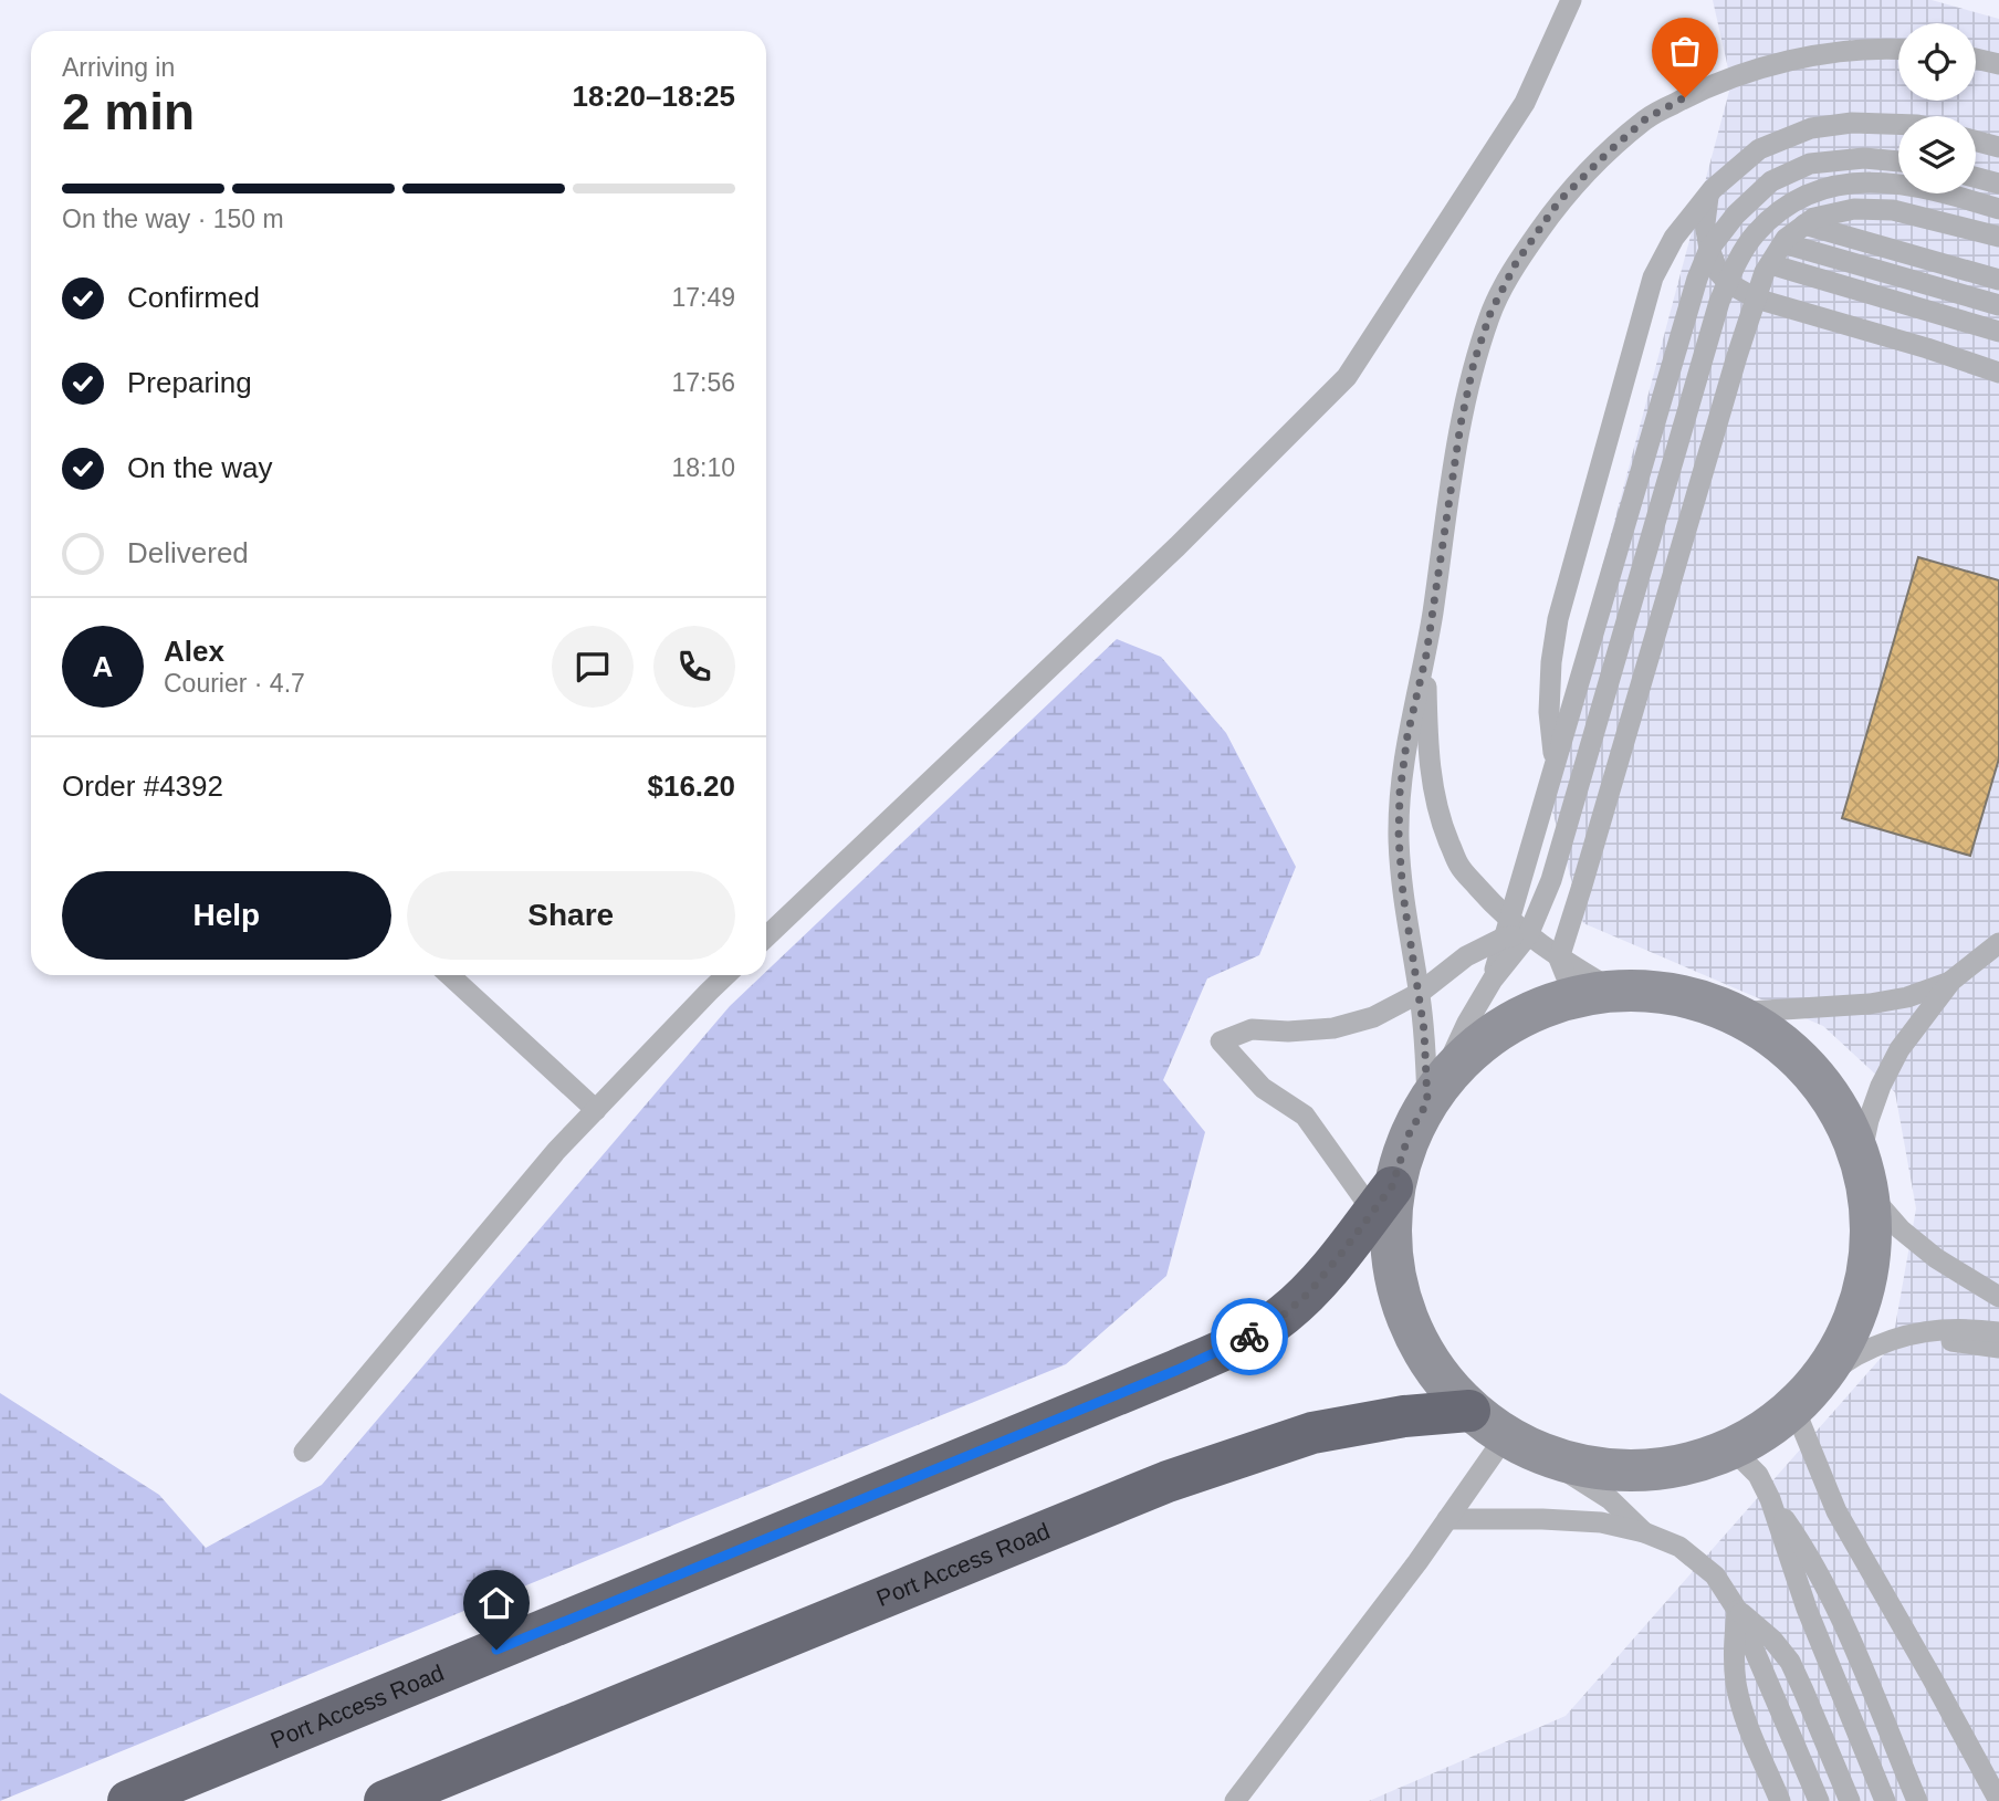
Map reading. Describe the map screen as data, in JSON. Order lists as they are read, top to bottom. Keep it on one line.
{"streets":{"highway":["Port Access Road"]},"page":{"heading":["2 min","Arriving in","18:20–18:25"],"panel":["Alex","Courier · 4.7","Order #4392","$16.20"],"bar":"On the way · 150 m","list":[["Confirmed","17:49"],["Preparing","17:56"],["On the way","18:10"],"Delivered"],"round":"A","buttons":["Help","Share"]}}
